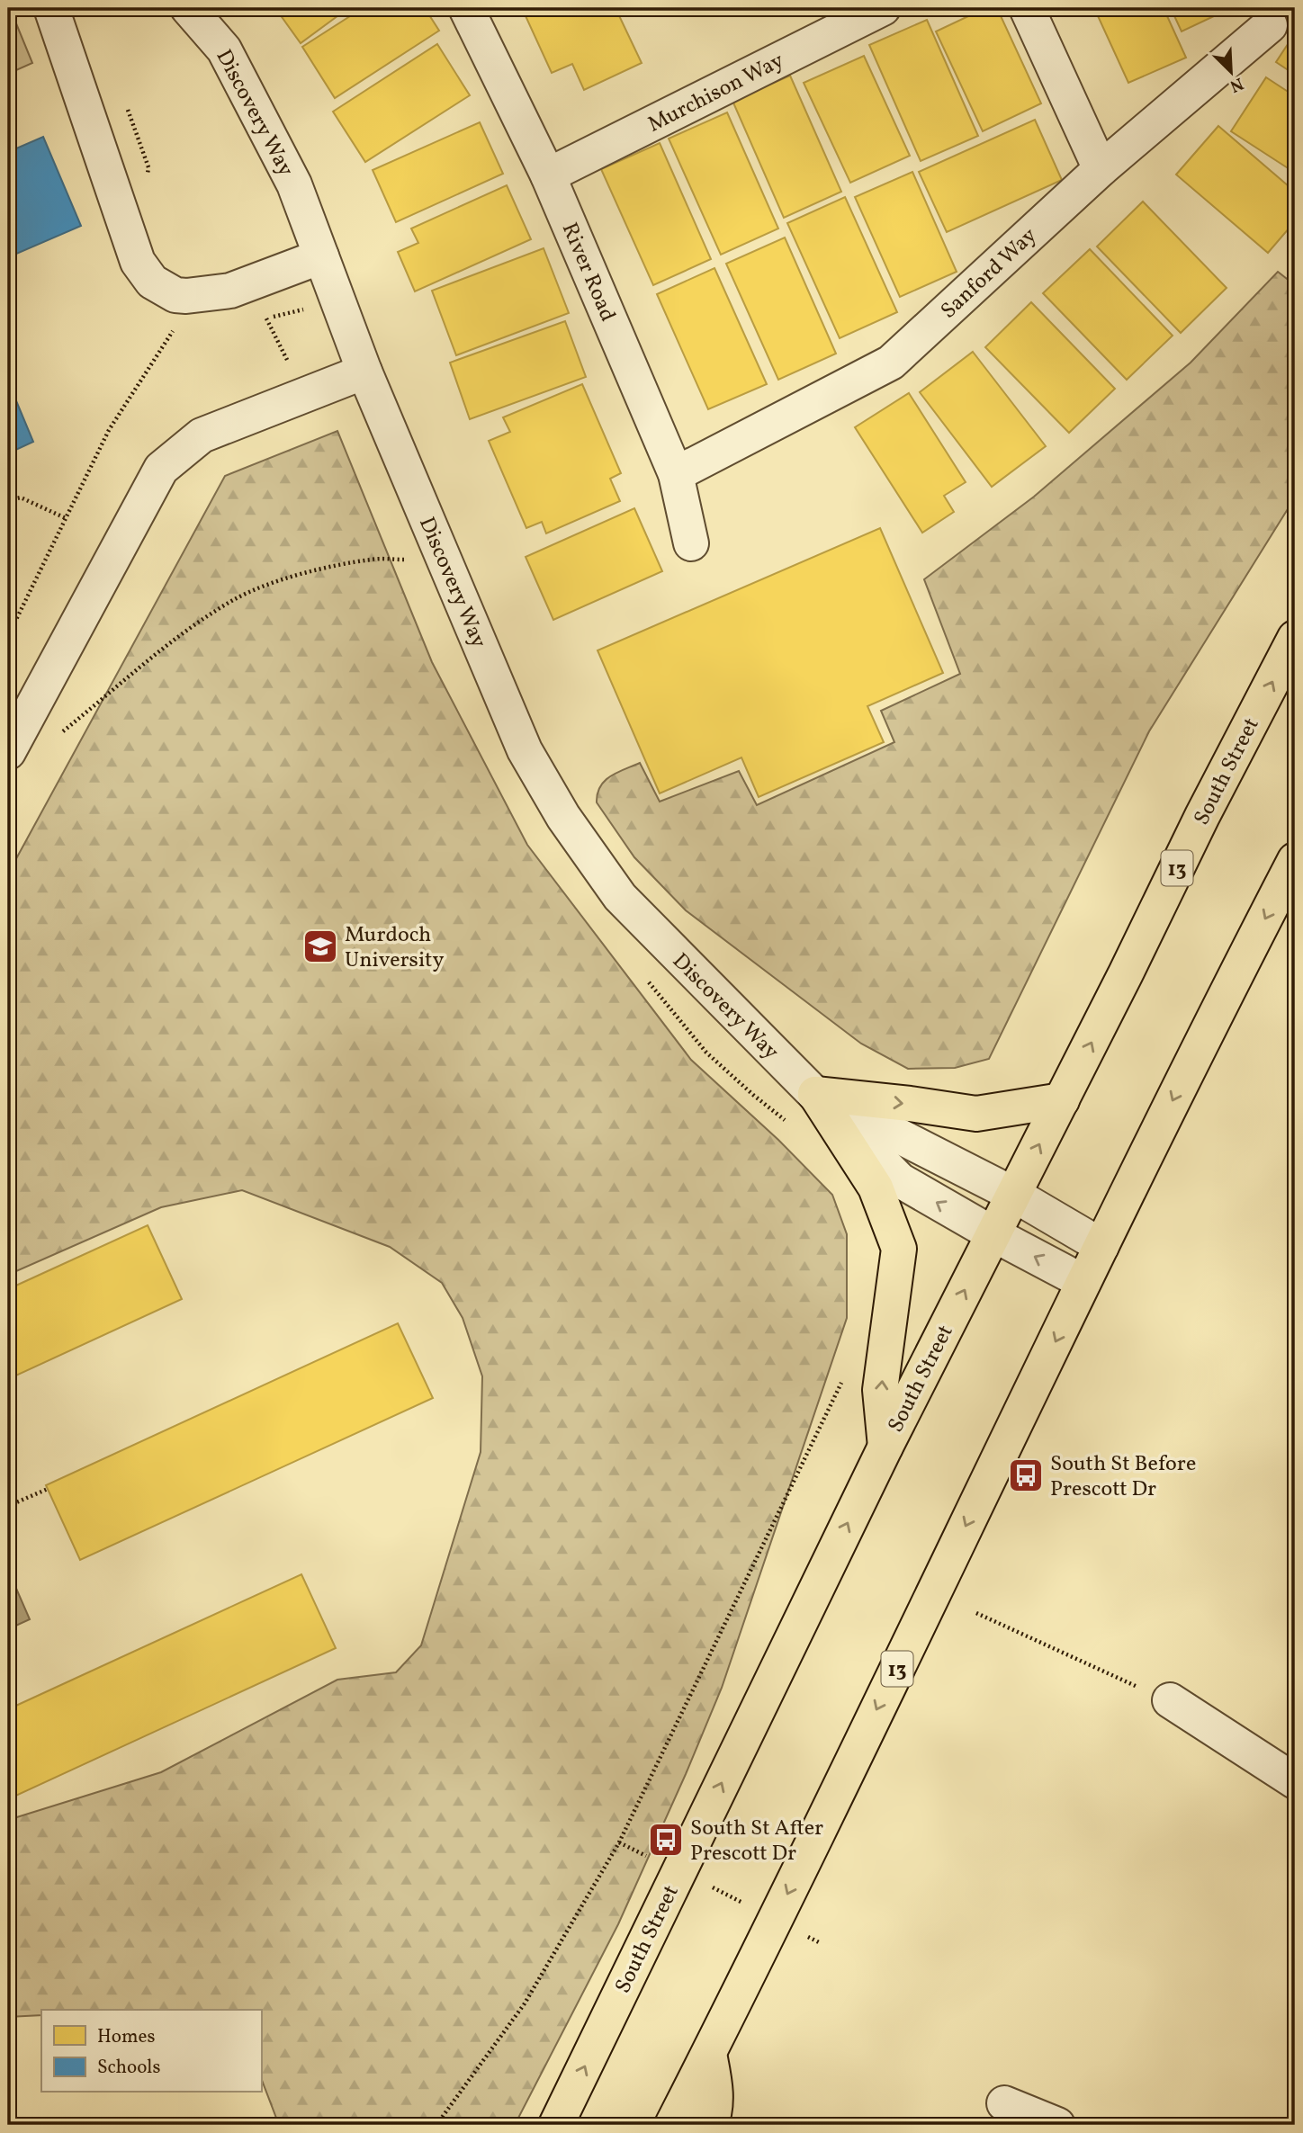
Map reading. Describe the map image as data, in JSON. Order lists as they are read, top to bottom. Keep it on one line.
{"streets":{"highway":["South Street","13"],"street":["Murchison Way","Discovery Way","River Road","Sanford Way"]},"crossings":[["Murchison Way","River Road"],["Discovery Way","South Street"],["Discovery Way","13"],["River Road","Sanford Way"]],"places":{"school or university":["Murdoch University"],"bus stop":["South St Before Prescott Dr","South St After Prescott Dr"]},"legend":["Homes","Schools"],"north":"bottom right"}
